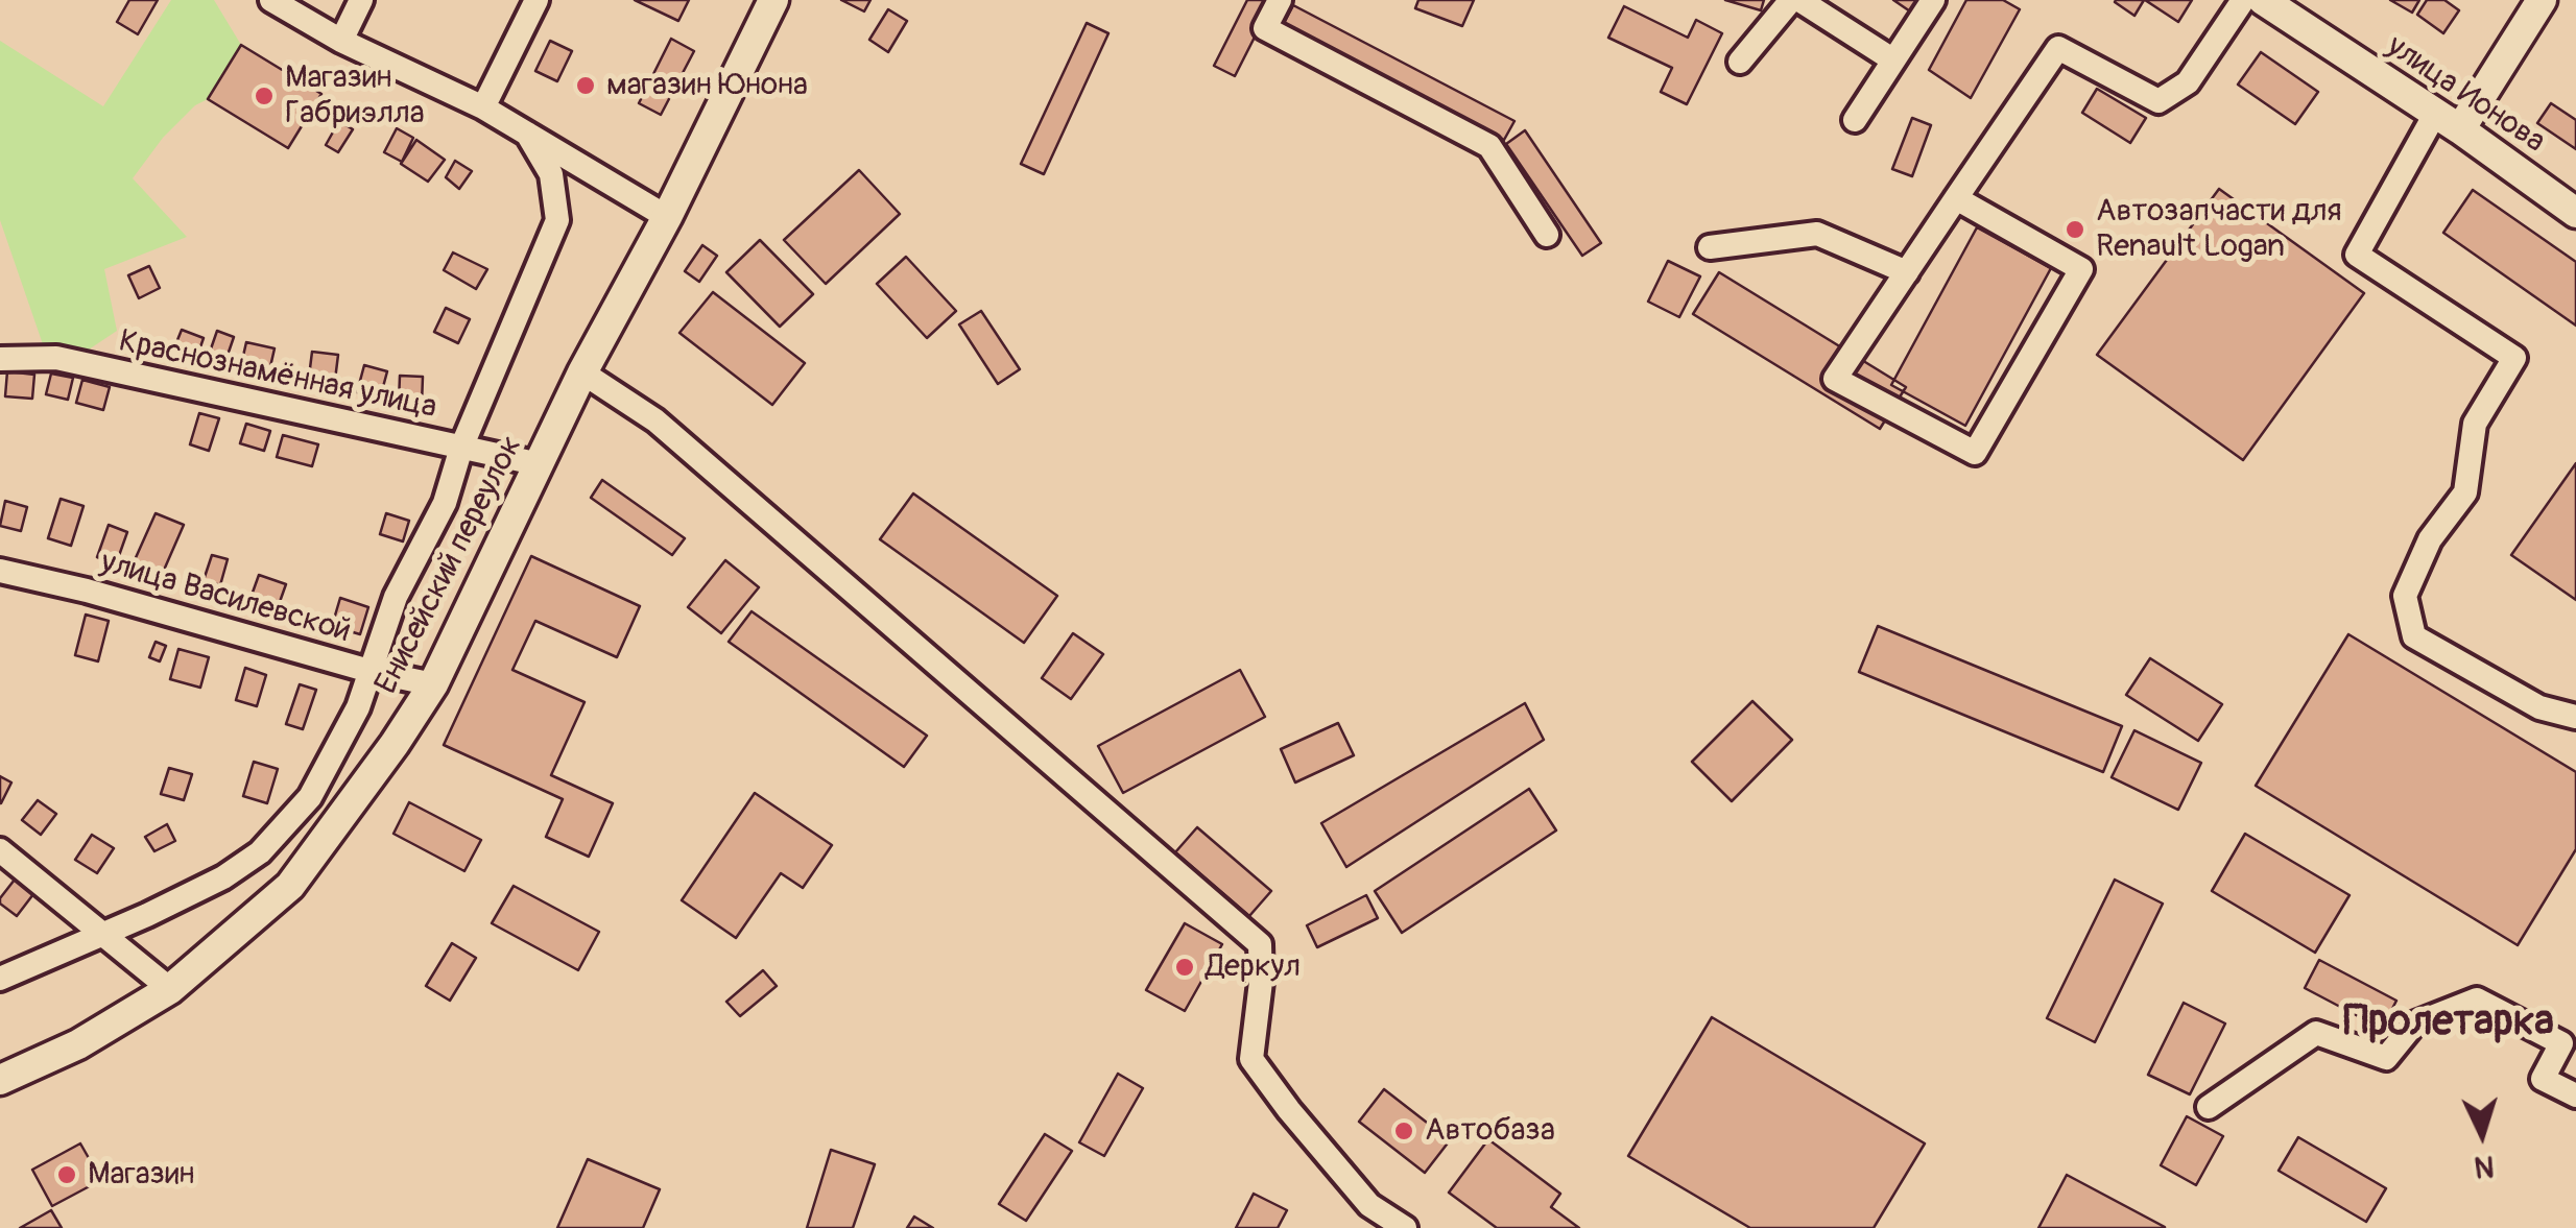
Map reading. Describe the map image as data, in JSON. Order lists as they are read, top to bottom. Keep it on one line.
{"streets":{"main road":["улица Ионова","Енисейский переулок"],"street":["Краснознамённая улица","улица Василевской"]},"crossings":[["Краснознамённая улица","Енисейский переулок"],["Енисейский переулок","улица Василевской"]],"districts":["Пролетарка"],"places":["магазин Юнона","Магазин Габриэлла","Автозапчасти для Renault Logan","Деркул","Автобаза","Магазин"],"north":"bottom"}
